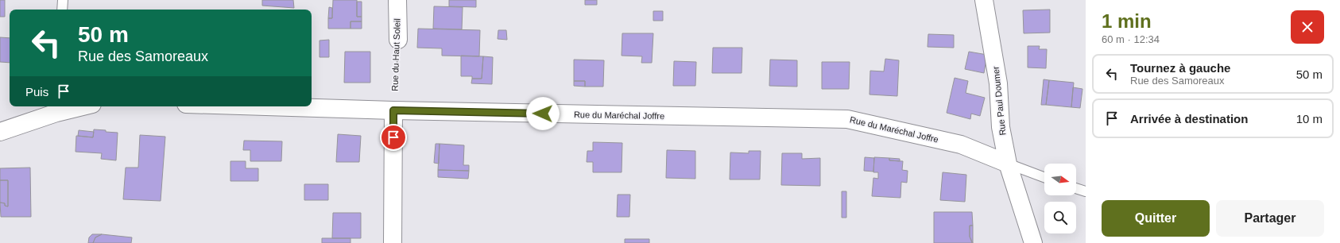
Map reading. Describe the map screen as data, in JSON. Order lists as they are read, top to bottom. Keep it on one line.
{"streets":{"street":["Rue du Haut Soleil","Rue Paul Doumer","Rue du Maréchal Joffre"]},"crossings":[["Rue du Haut Soleil","Rue du Maréchal Joffre"],["Rue Paul Doumer","Rue du Maréchal Joffre"]],"north":"right","page":{"heading":["1 min","60 m · 12:34"],"turn":["50 m","Rue des Samoreaux"],"list":[{"name":"Tournez à gauche","note":"Rue des Samoreaux","value":"50 m"},{"name":"Arrivée à destination","value":"10 m"}],"then":"Puis","buttons":["Quitter","Partager"]}}
